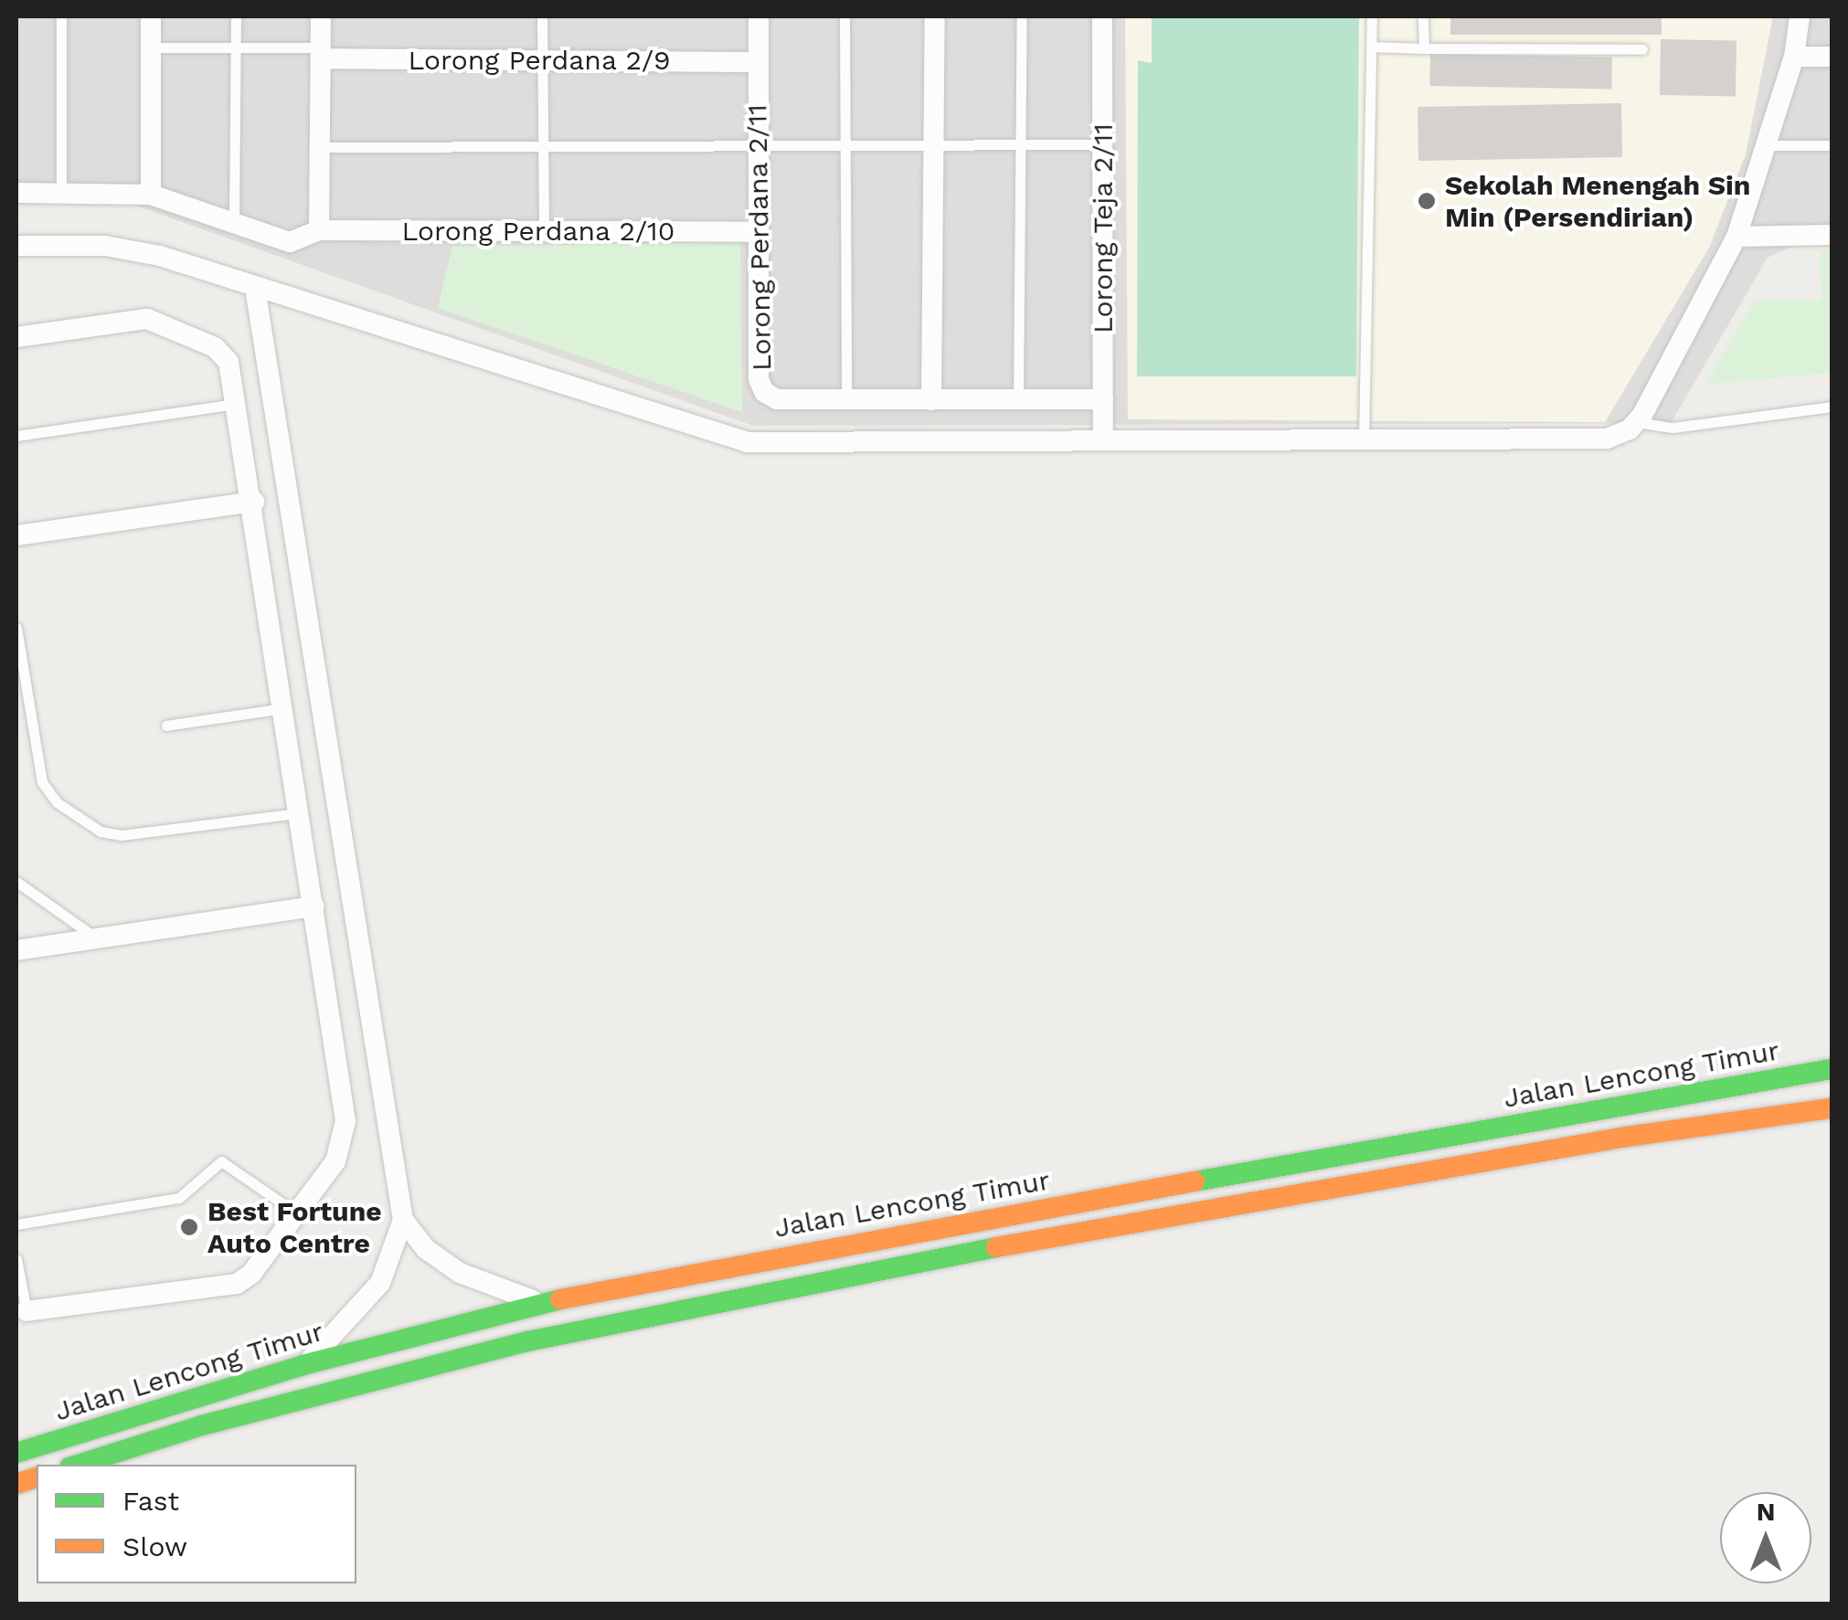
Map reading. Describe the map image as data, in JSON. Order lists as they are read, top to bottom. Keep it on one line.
{"streets":{"highway":["Jalan Lencong Timur"],"street":["Lorong Perdana 2/9","Lorong Teja 2/11","Lorong Perdana 2/10","Lorong Perdana 2/11"]},"crossings":[["Lorong Perdana 2/9","Lorong Perdana 2/11"],["Lorong Teja 2/11","Lorong Perdana 2/11"],["Lorong Perdana 2/10","Lorong Perdana 2/11"]],"places":["Sekolah Menengah Sin Min (Persendirian)","Best Fortune Auto Centre"],"legend":["Fast","Slow"],"north":"top"}
